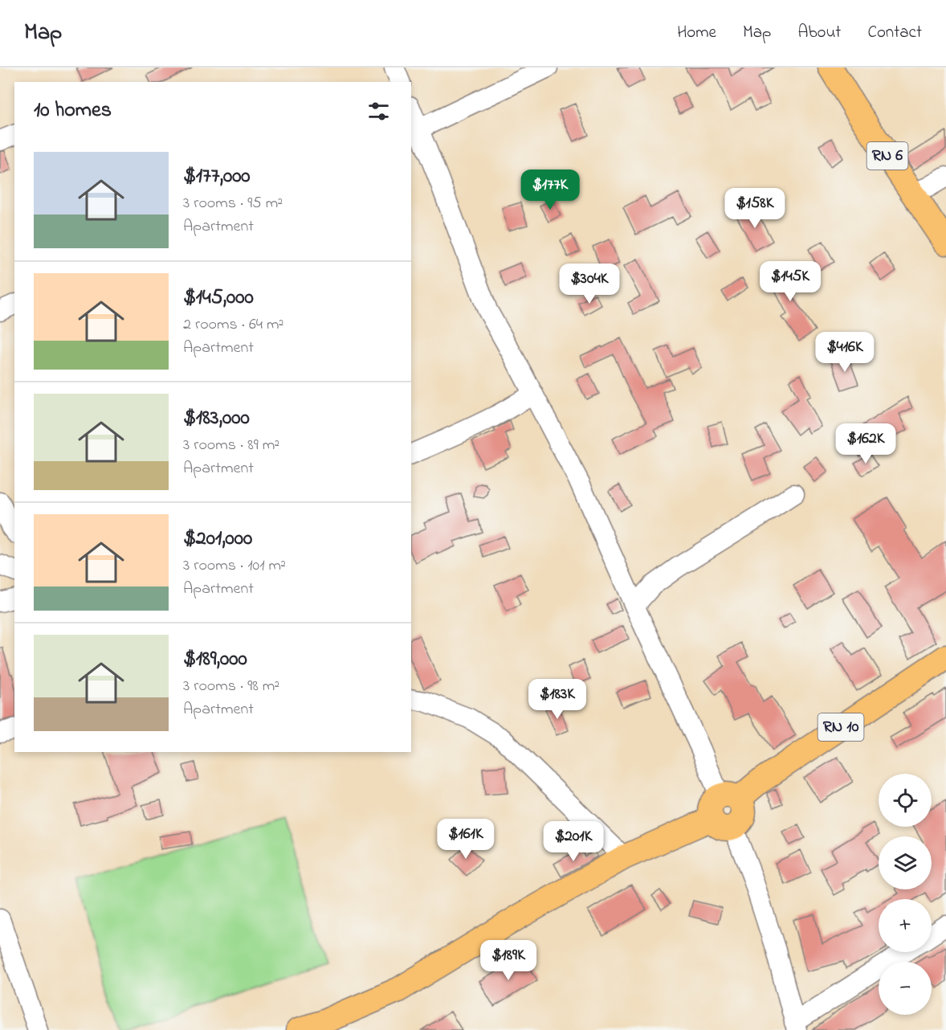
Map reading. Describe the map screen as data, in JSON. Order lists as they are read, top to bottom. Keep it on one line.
{"streets":{"main road":["RN 6","RN 10"]},"page":{"header":"Map","nav":["Home","Map","About","Contact"],"heading":"10 homes","list":[{"name":"$177,000","note":"3 rooms · 95 m² · Apartment"},{"name":"$145,000","note":"2 rooms · 64 m² · Apartment"},{"name":"$183,000","note":"3 rooms · 89 m² · Apartment"},{"name":"$201,000","note":"3 rooms · 101 m² · Apartment"},{"name":"$189,000","note":"3 rooms · 98 m² · Apartment"}],"price":["$177K","$158K","$145K","$304K","$416K","$162K","$183K","$161K","$201K","$189K"],"map_buttons":["+","−"]}}
